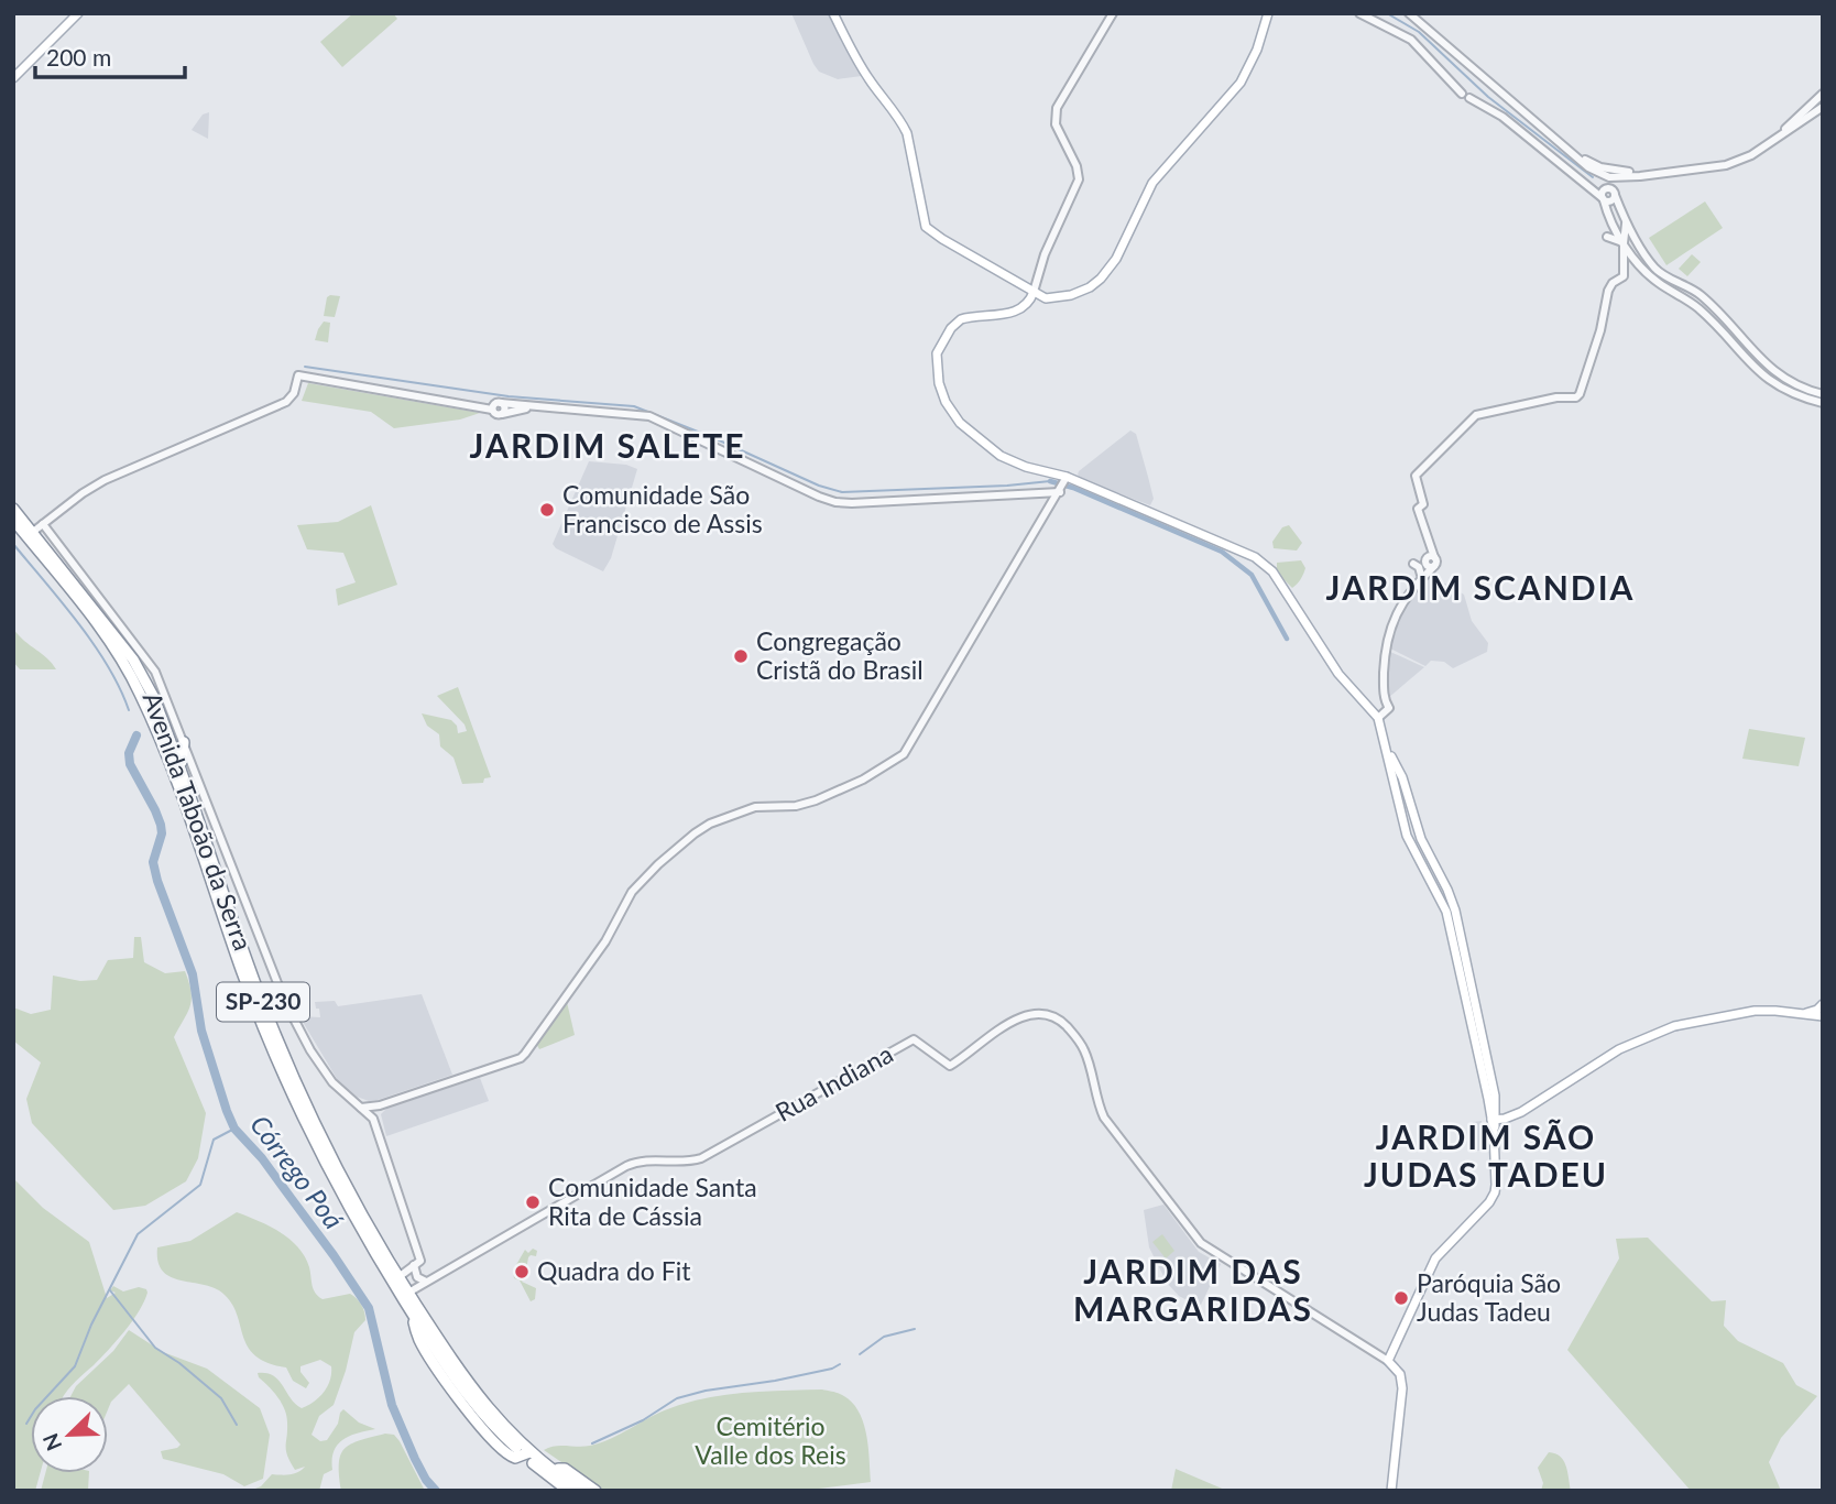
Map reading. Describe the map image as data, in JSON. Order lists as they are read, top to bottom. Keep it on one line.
{"streets":{"highway":["Avenida Taboão da Serra","SP-230"],"street":["Rua Indiana"]},"crossings":[["Avenida Taboão da Serra","Rua Indiana"]],"districts":["JARDIM SALETE","JARDIM SCANDIA","JARDIM SÃO JUDAS TADEU","JARDIM DAS MARGARIDAS"],"water":["Córrego Poá"],"parks":["Cemitério Valle dos Reis"],"places":["Comunidade São Francisco de Assis","Congregação Cristã do Brasil","Comunidade Santa Rita de Cássia","Quadra do Fit","Paróquia São Judas Tadeu"],"scale_bar":"200 m","north":"bottom left"}
